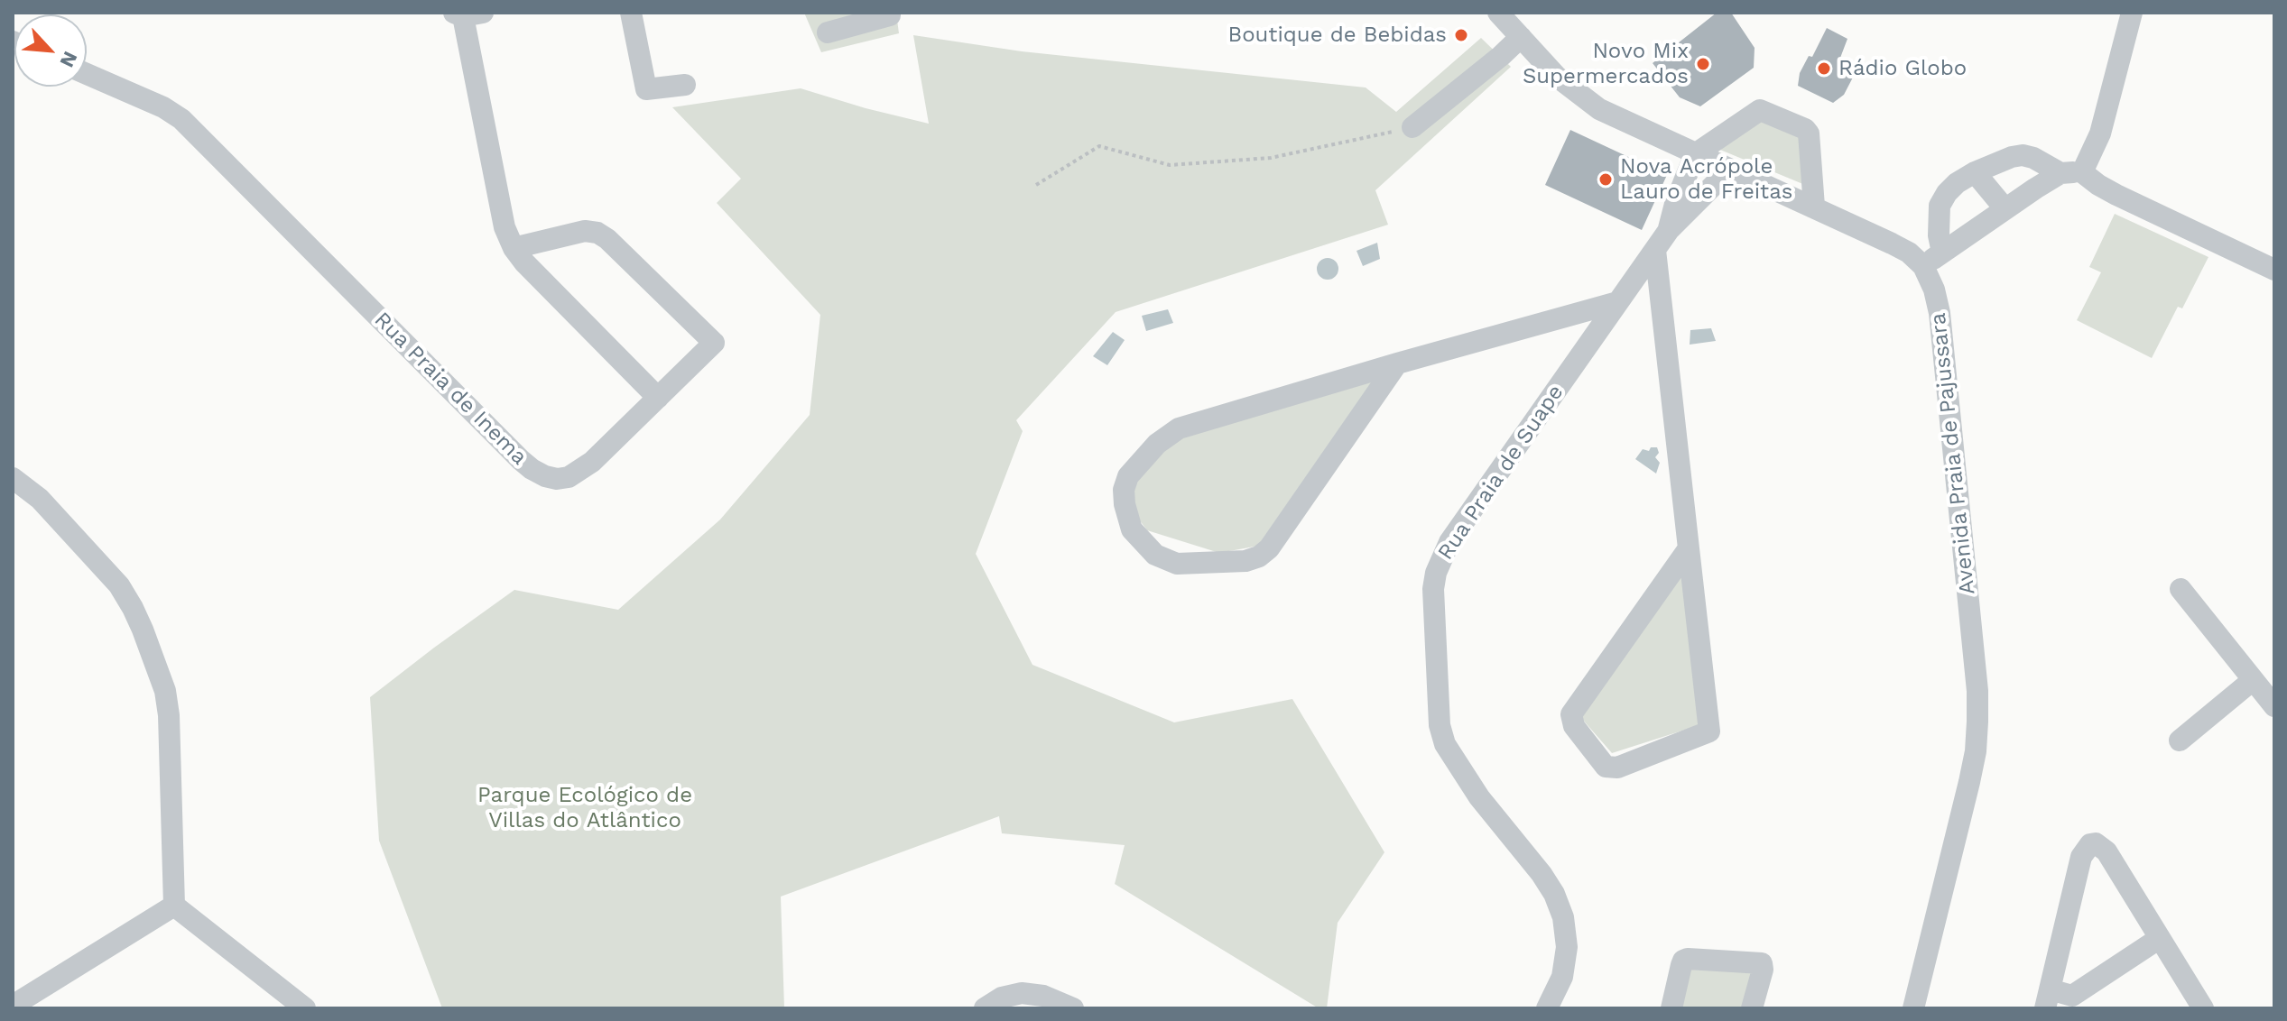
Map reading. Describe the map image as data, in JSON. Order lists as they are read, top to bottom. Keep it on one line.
{"streets":{"street":["Rua Praia de Inema","Avenida Praia de Pajussara","Rua Praia de Suape"]},"parks":["Parque Ecológico de Villas do Atlântico"],"places":["Boutique de Bebidas","Novo Mix Supermercados","Rádio Globo","Nova Acrópole Lauro de Freitas"],"north":"bottom right"}
